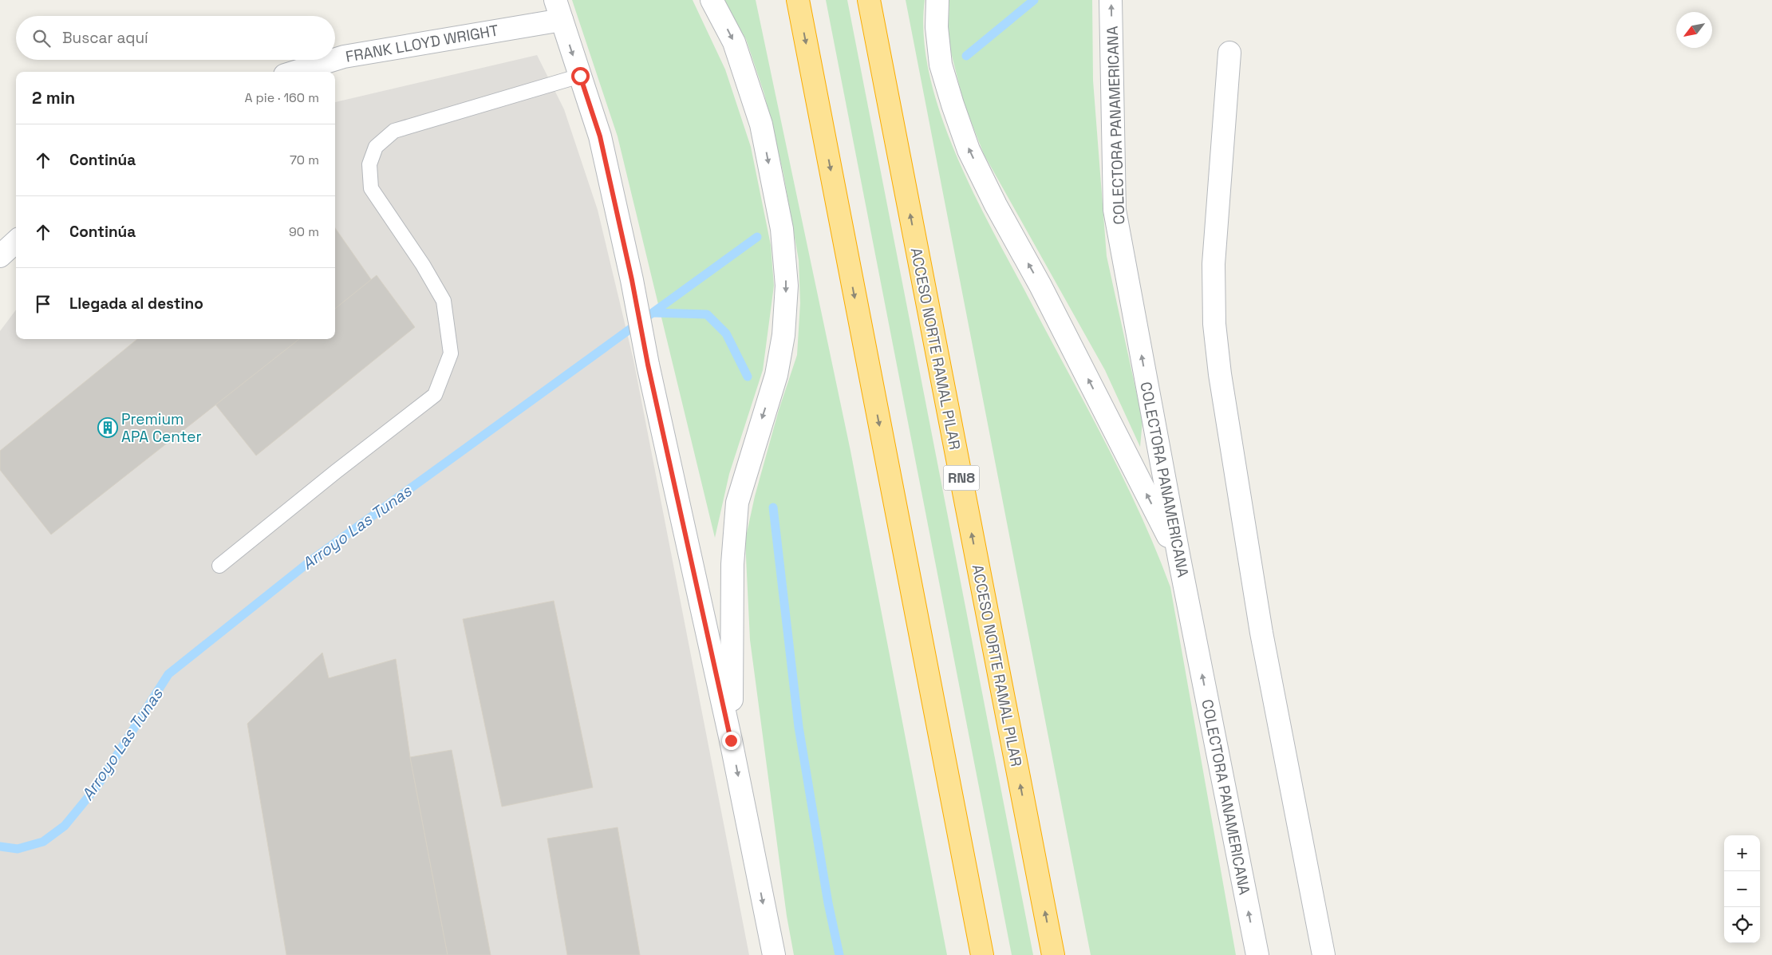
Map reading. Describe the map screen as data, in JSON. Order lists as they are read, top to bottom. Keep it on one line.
{"streets":{"highway":["ACCESO NORTE RAMAL PILAR","RN8"],"street":["FRANK LLOYD WRIGHT","COLECTORA PANAMERICANA"]},"water":["Arroyo Las Tunas"],"places":{"building":["Premium APA Center"]},"north":"bottom left","page":{"search":"Buscar aquí","heading":["2 min","A pie · 160 m"],"list":[["Continúa","70 m"],["Continúa","90 m"],"Llegada al destino"],"map_buttons":["+","−"]}}
